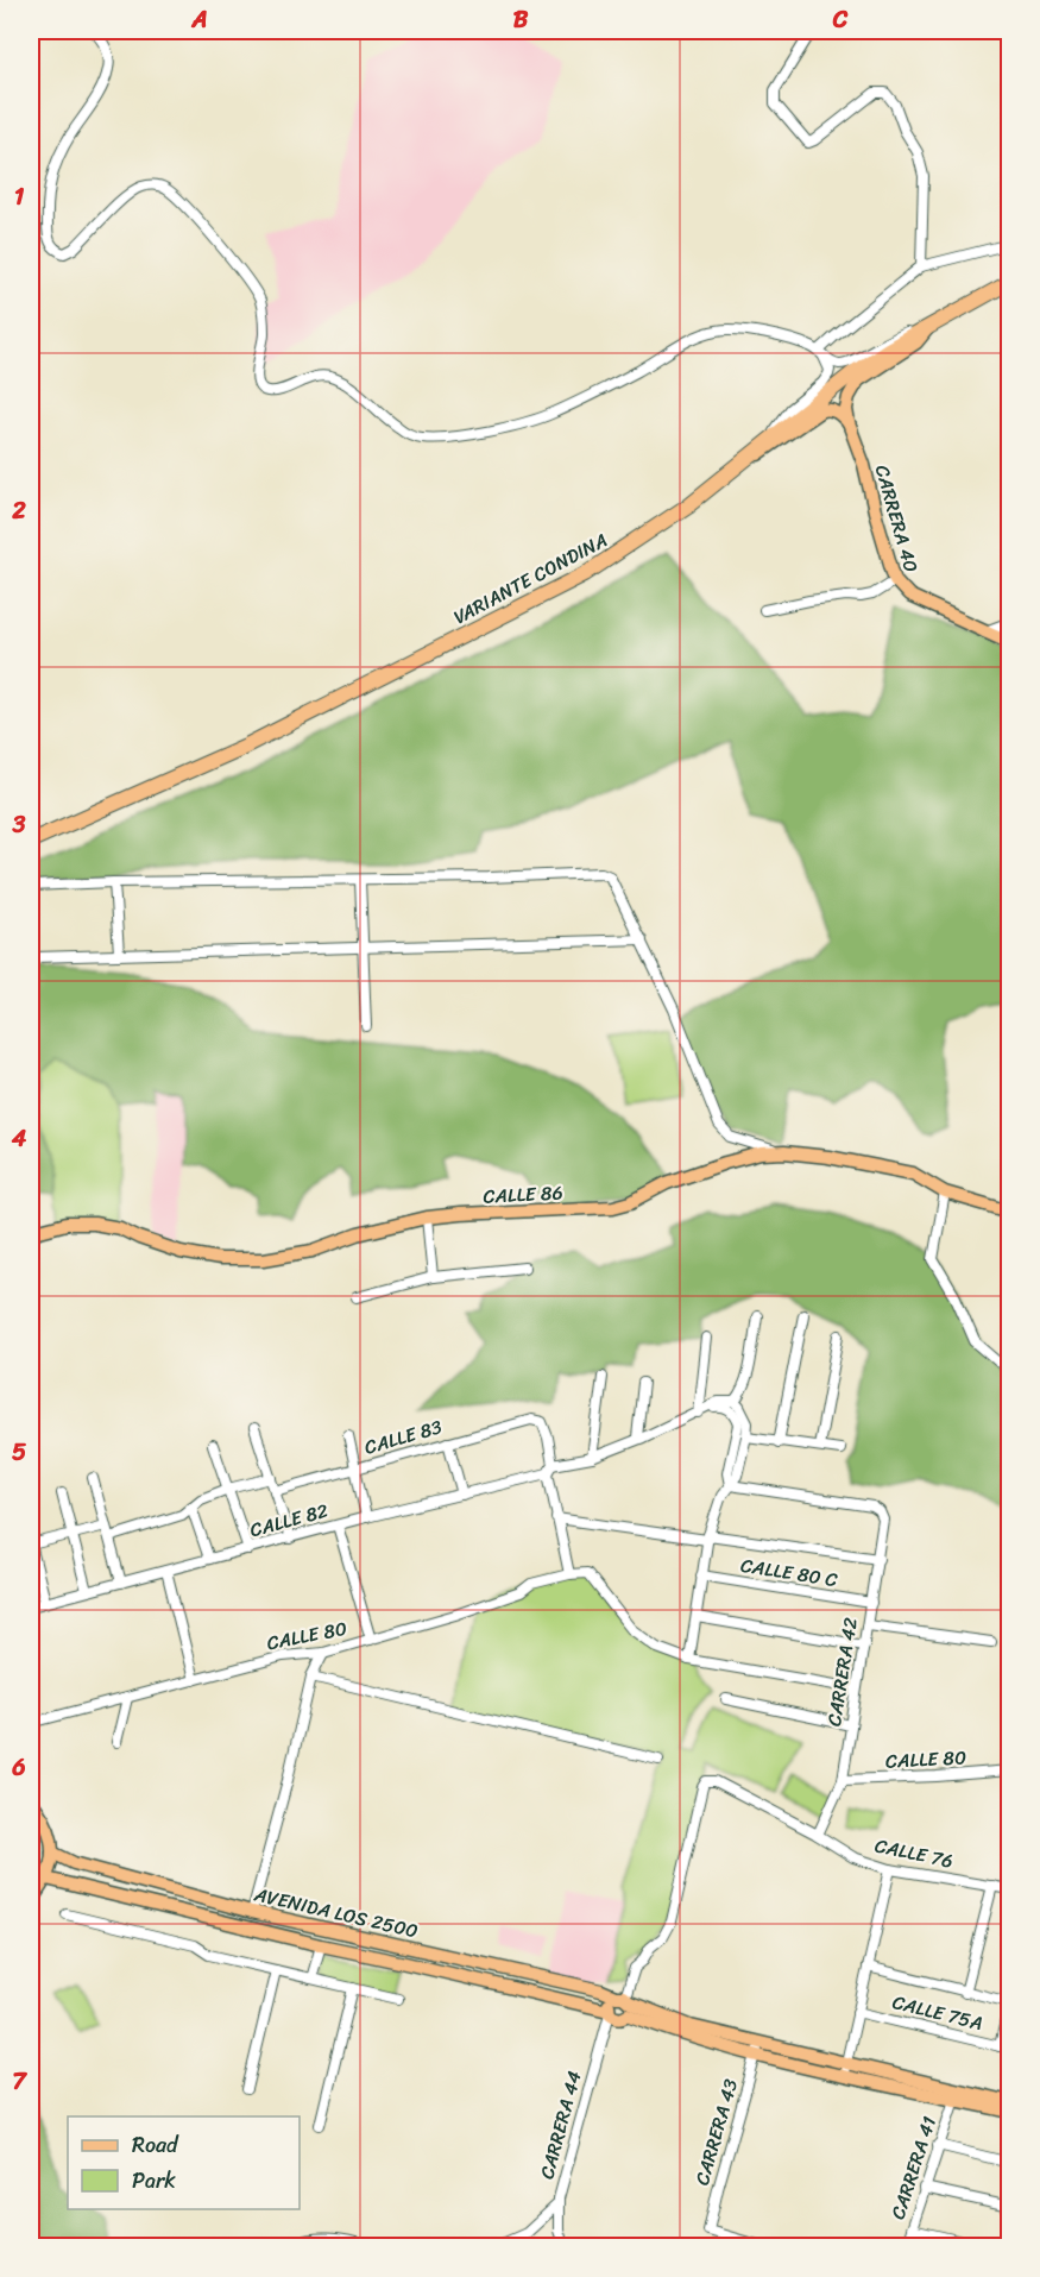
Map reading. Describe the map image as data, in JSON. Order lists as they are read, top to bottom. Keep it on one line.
{"streets":{"highway":["VARIANTE CONDINA"],"main road":["CARRERA 40","CALLE 86","AVENIDA LOS 2500"],"street":["CALLE 83","CALLE 82","CALLE 80 C","CALLE 80","CARRERA 42","CALLE 76","CALLE 75A","CARRERA 44","CARRERA 43","CARRERA 41"]},"crossings":[["CALLE 83","CALLE 82"],["CALLE 80 C","CARRERA 42"],["CALLE 80","CARRERA 42"],["CARRERA 42","CALLE 76"],["CALLE 76","AVENIDA LOS 2500"],["AVENIDA LOS 2500","CARRERA 44"],["AVENIDA LOS 2500","CARRERA 43"],["AVENIDA LOS 2500","CARRERA 41"]],"legend":["Road","Park"],"grid":{"columns":["A","B","C"],"rows":["1","2","3","4","5","6","7"]}}
